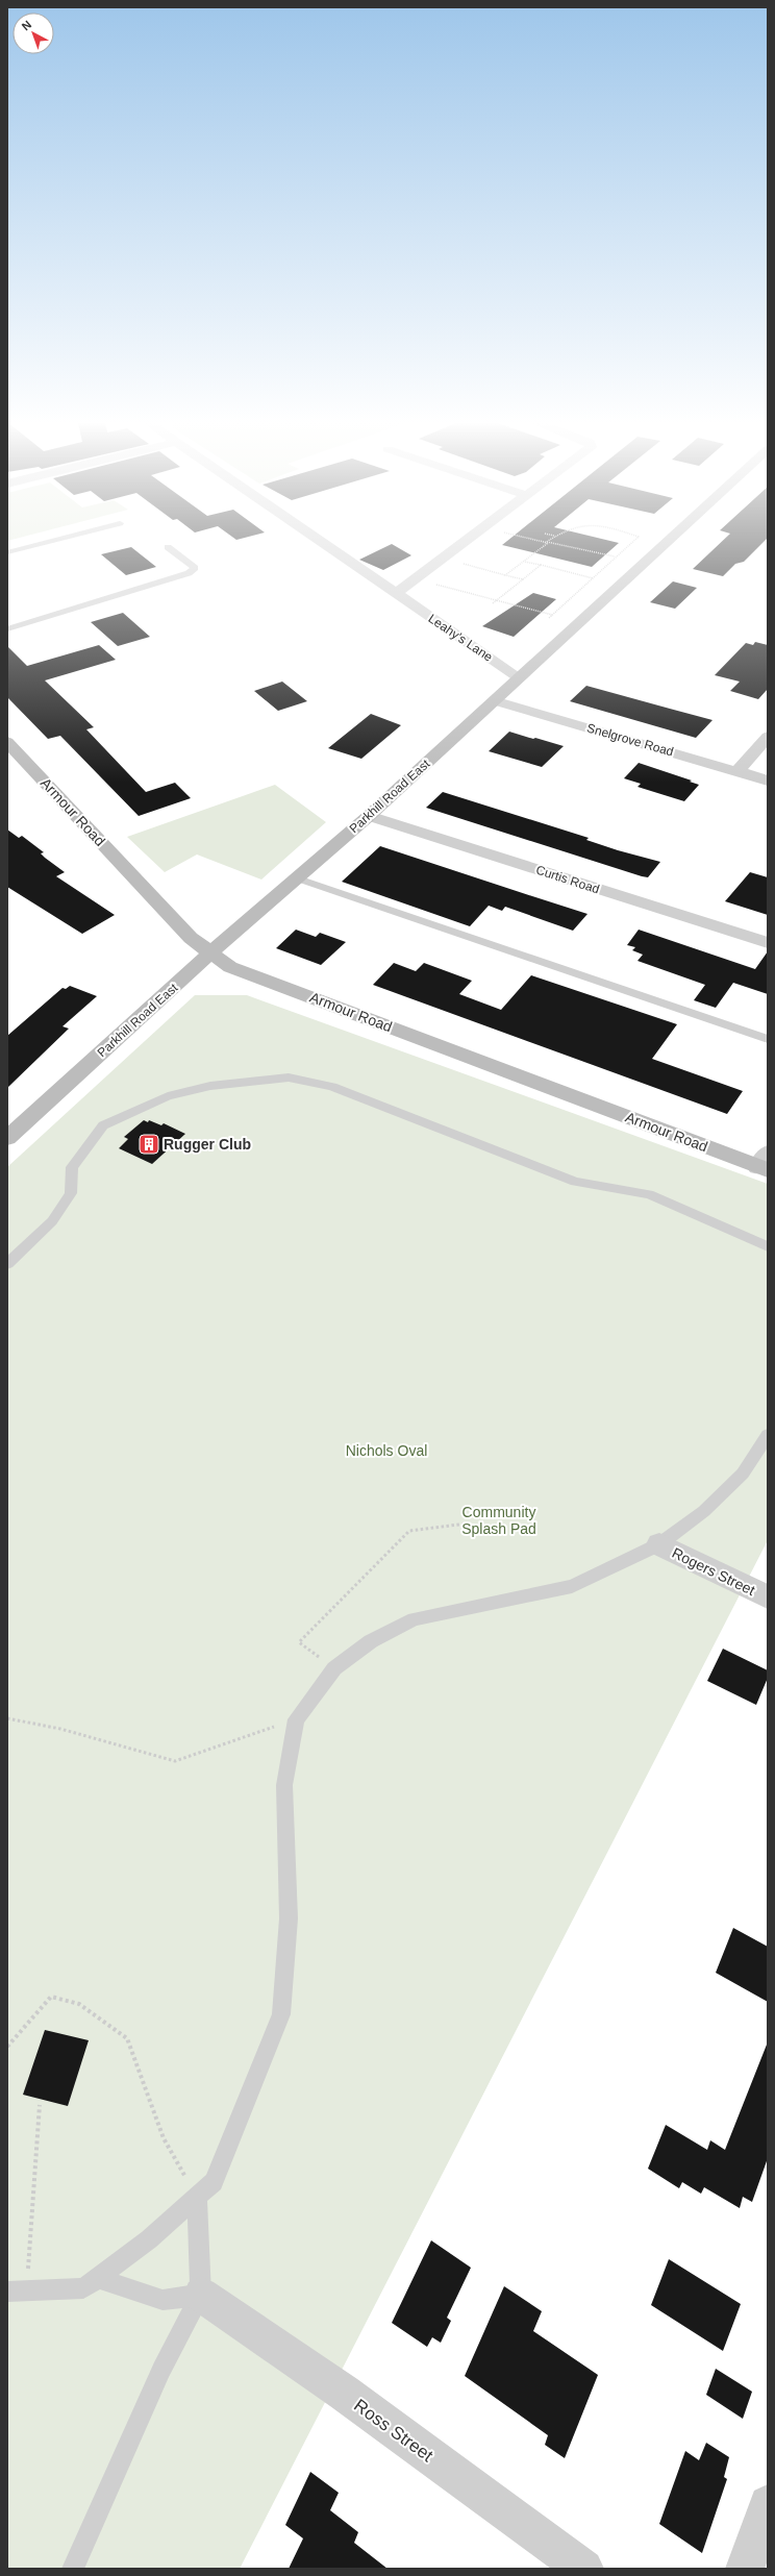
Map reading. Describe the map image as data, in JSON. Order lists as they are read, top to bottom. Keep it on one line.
{"streets":{"main road":["Parkhill Road East","Armour Road"],"street":["Leahy's Lane","Snelgrove Road","Curtis Road","Rogers Street","Ross Street"]},"crossings":[["Leahy's Lane","Parkhill Road East"],["Snelgrove Road","Parkhill Road East"],["Parkhill Road East","Armour Road"],["Parkhill Road East","Curtis Road"]],"parks":["Nichols Oval","Community Splash Pad"],"places":{"building":["Rugger Club"]},"north":"top left"}
